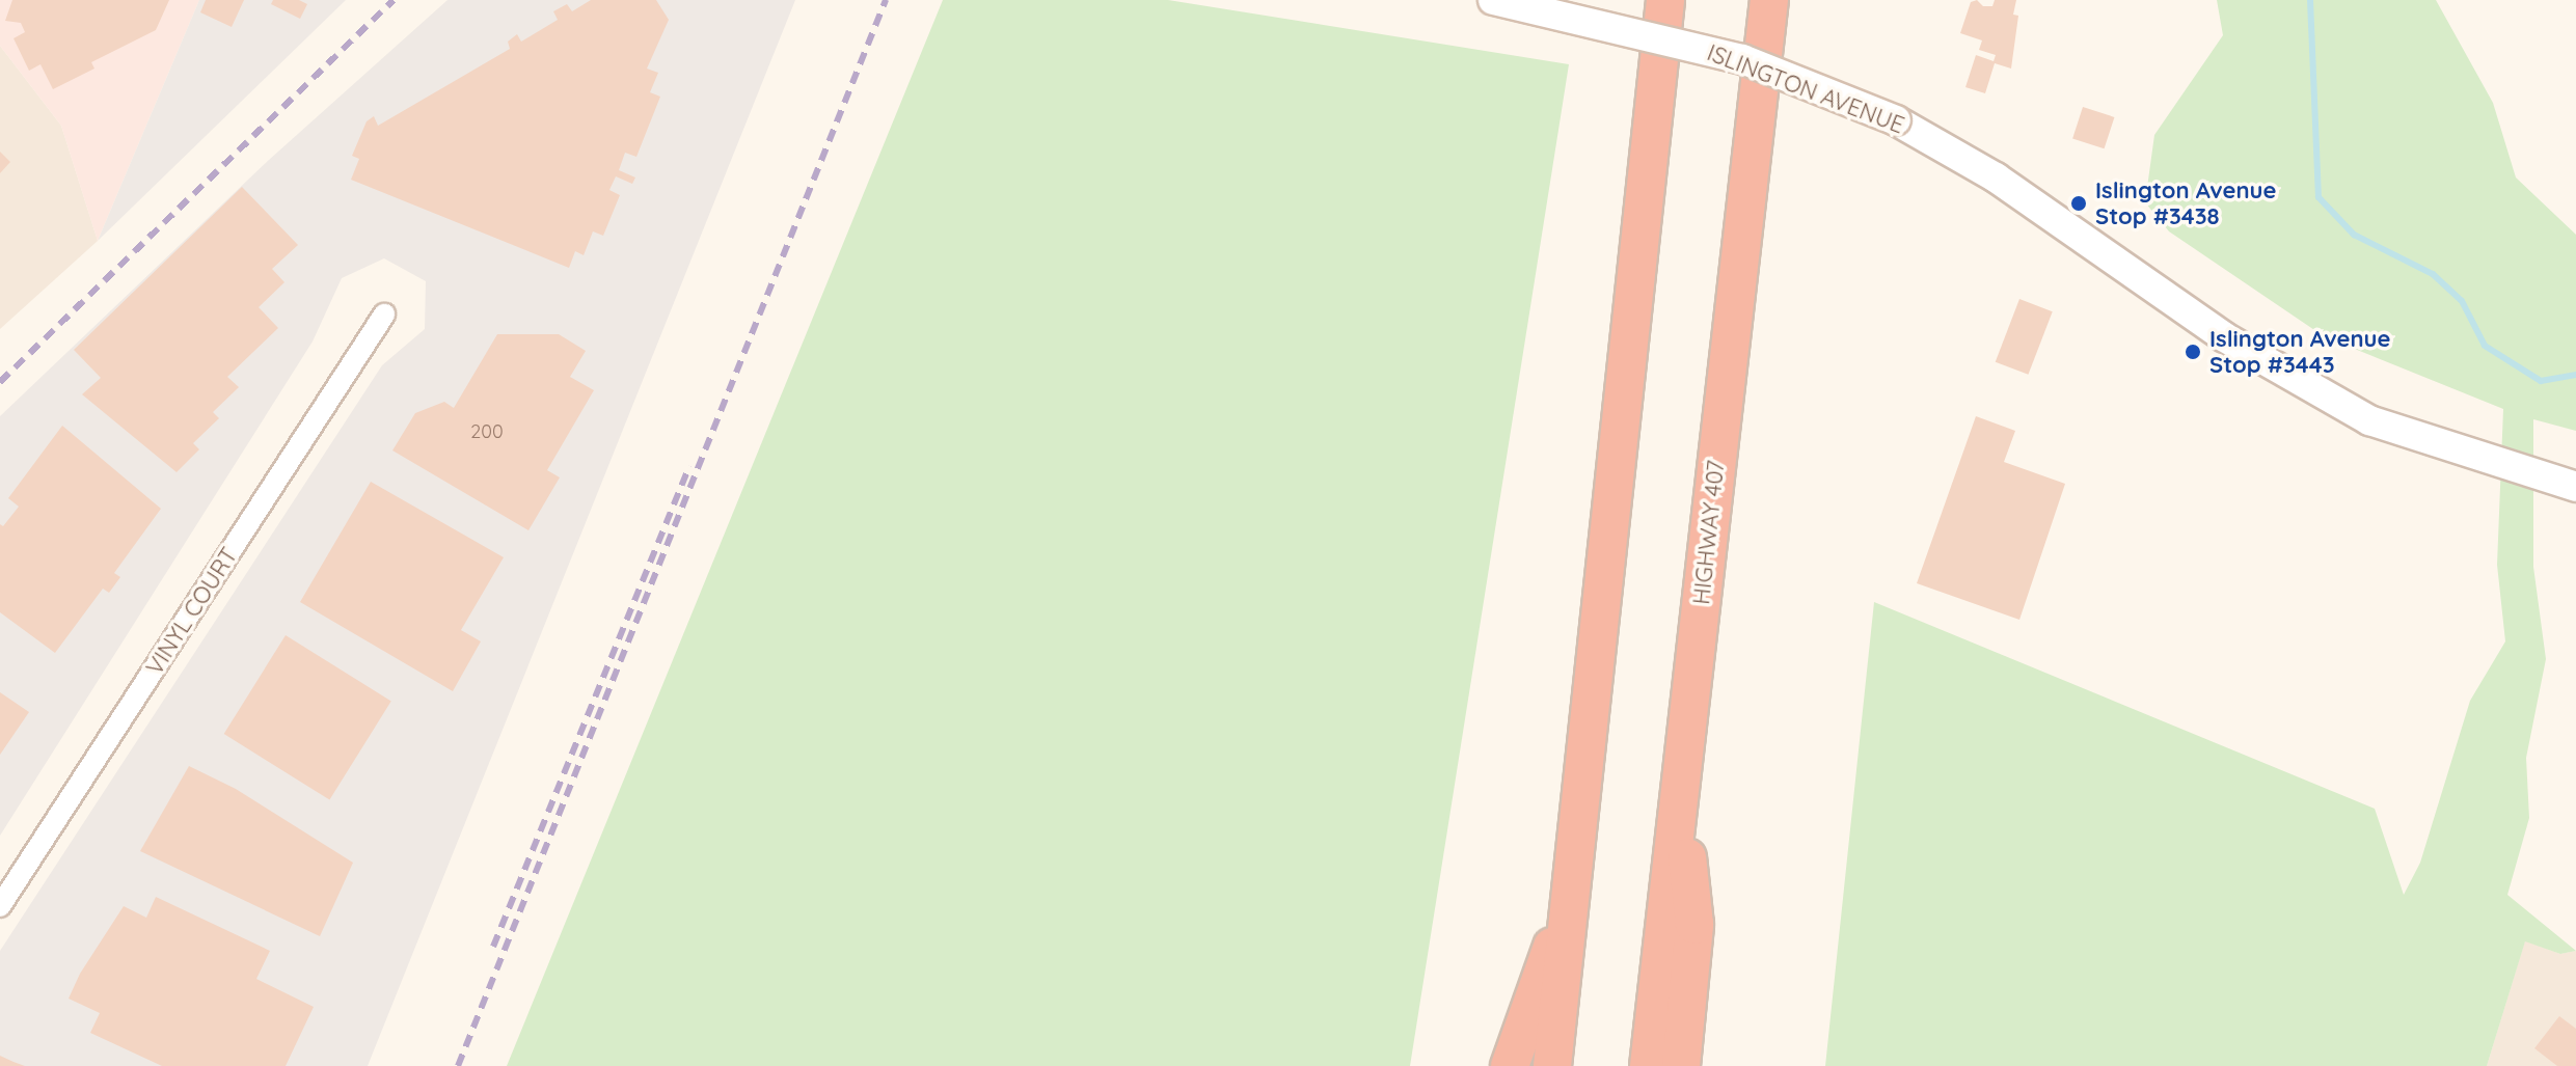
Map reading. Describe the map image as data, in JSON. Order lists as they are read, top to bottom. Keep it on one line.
{"streets":{"highway":["HIGHWAY 407"],"main road":["ISLINGTON AVENUE"],"street":["VINYL COURT"]},"places":["Islington Avenue Stop #3438","Islington Avenue Stop #3443"],"house_numbers":["200"]}
